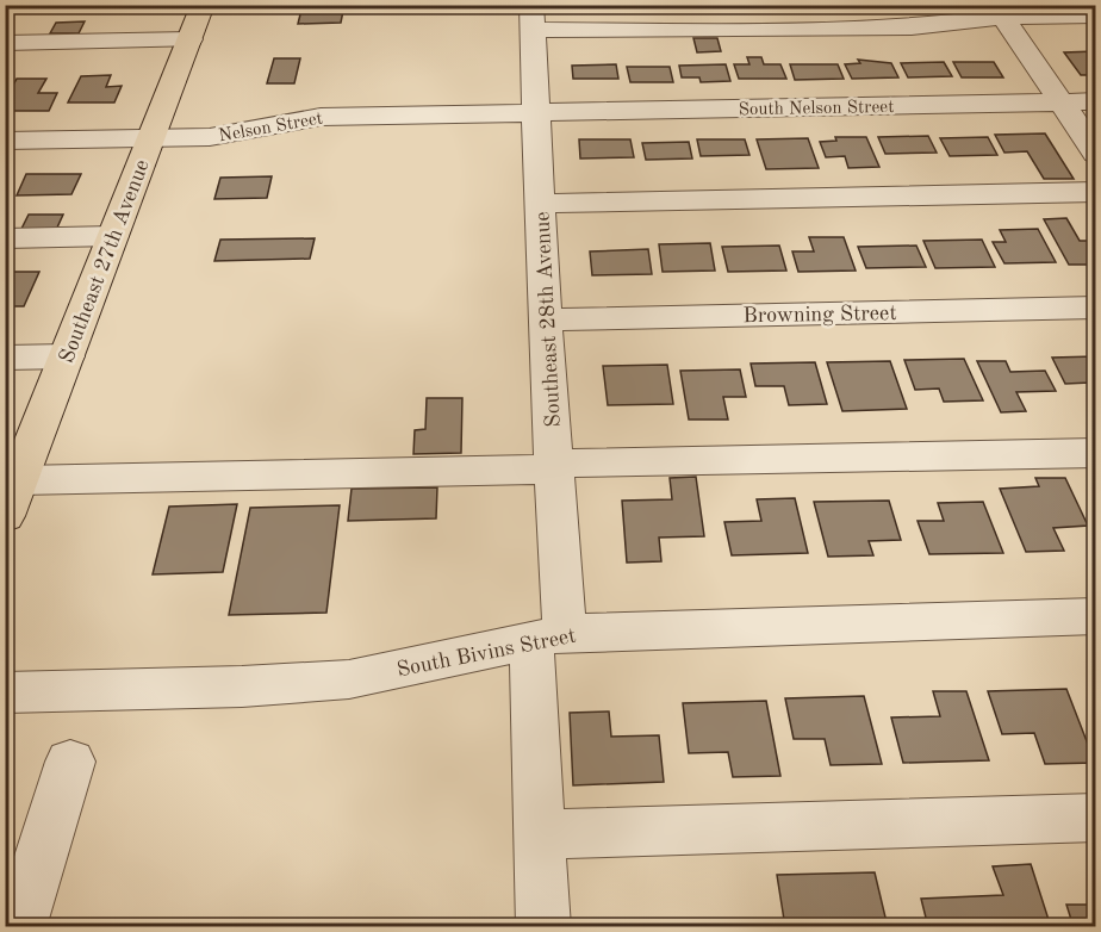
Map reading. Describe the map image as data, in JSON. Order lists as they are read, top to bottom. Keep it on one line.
{"streets":{"main road":["Southeast 27th Avenue"],"street":["South Nelson Street","Nelson Street","Browning Street","Southeast 28th Avenue","South Bivins Street"]},"crossings":[["South Nelson Street","Nelson Street"],["South Nelson Street","Southeast 28th Avenue"],["Nelson Street","Southeast 27th Avenue"],["Nelson Street","Southeast 28th Avenue"],["Browning Street","Southeast 28th Avenue"],["Southeast 28th Avenue","South Bivins Street"]]}
